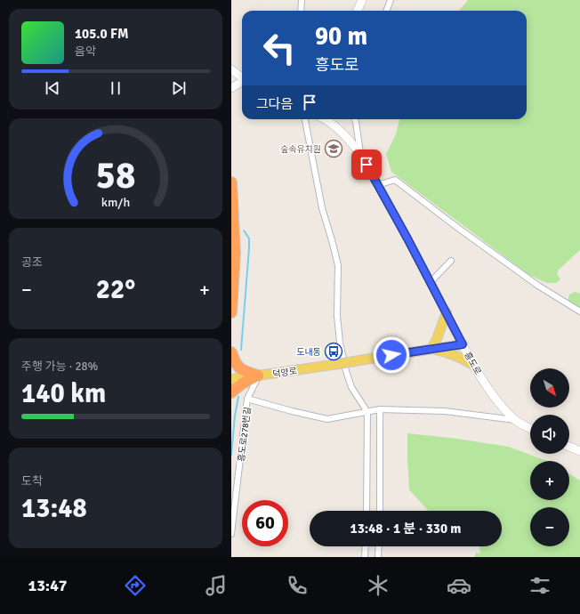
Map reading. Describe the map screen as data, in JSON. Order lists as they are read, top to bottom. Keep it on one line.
{"streets":{"main road":["덕양로"],"street":["흥도로","흥도로278번길"]},"crossings":[["흥도로","흥도로278번길"],["덕양로","흥도로278번길"]],"places":{"school or university":["숲속유치원"],"bus stop":["도내동"]},"north":"bottom right","page":{"turn":["90 m","흥도로"],"song":["105.0 FM","음악"],"then":"그다음","tile":["공조",["주행 가능 · 28%","140 km"],["도착","13:48"]],"heat":["−","22°","+"],"map_buttons":["+","−"],"limit":"60","trip":"13:48 · 1 분 · 330 m","tabs":"13:47","gauge":["58","km/h"]}}
